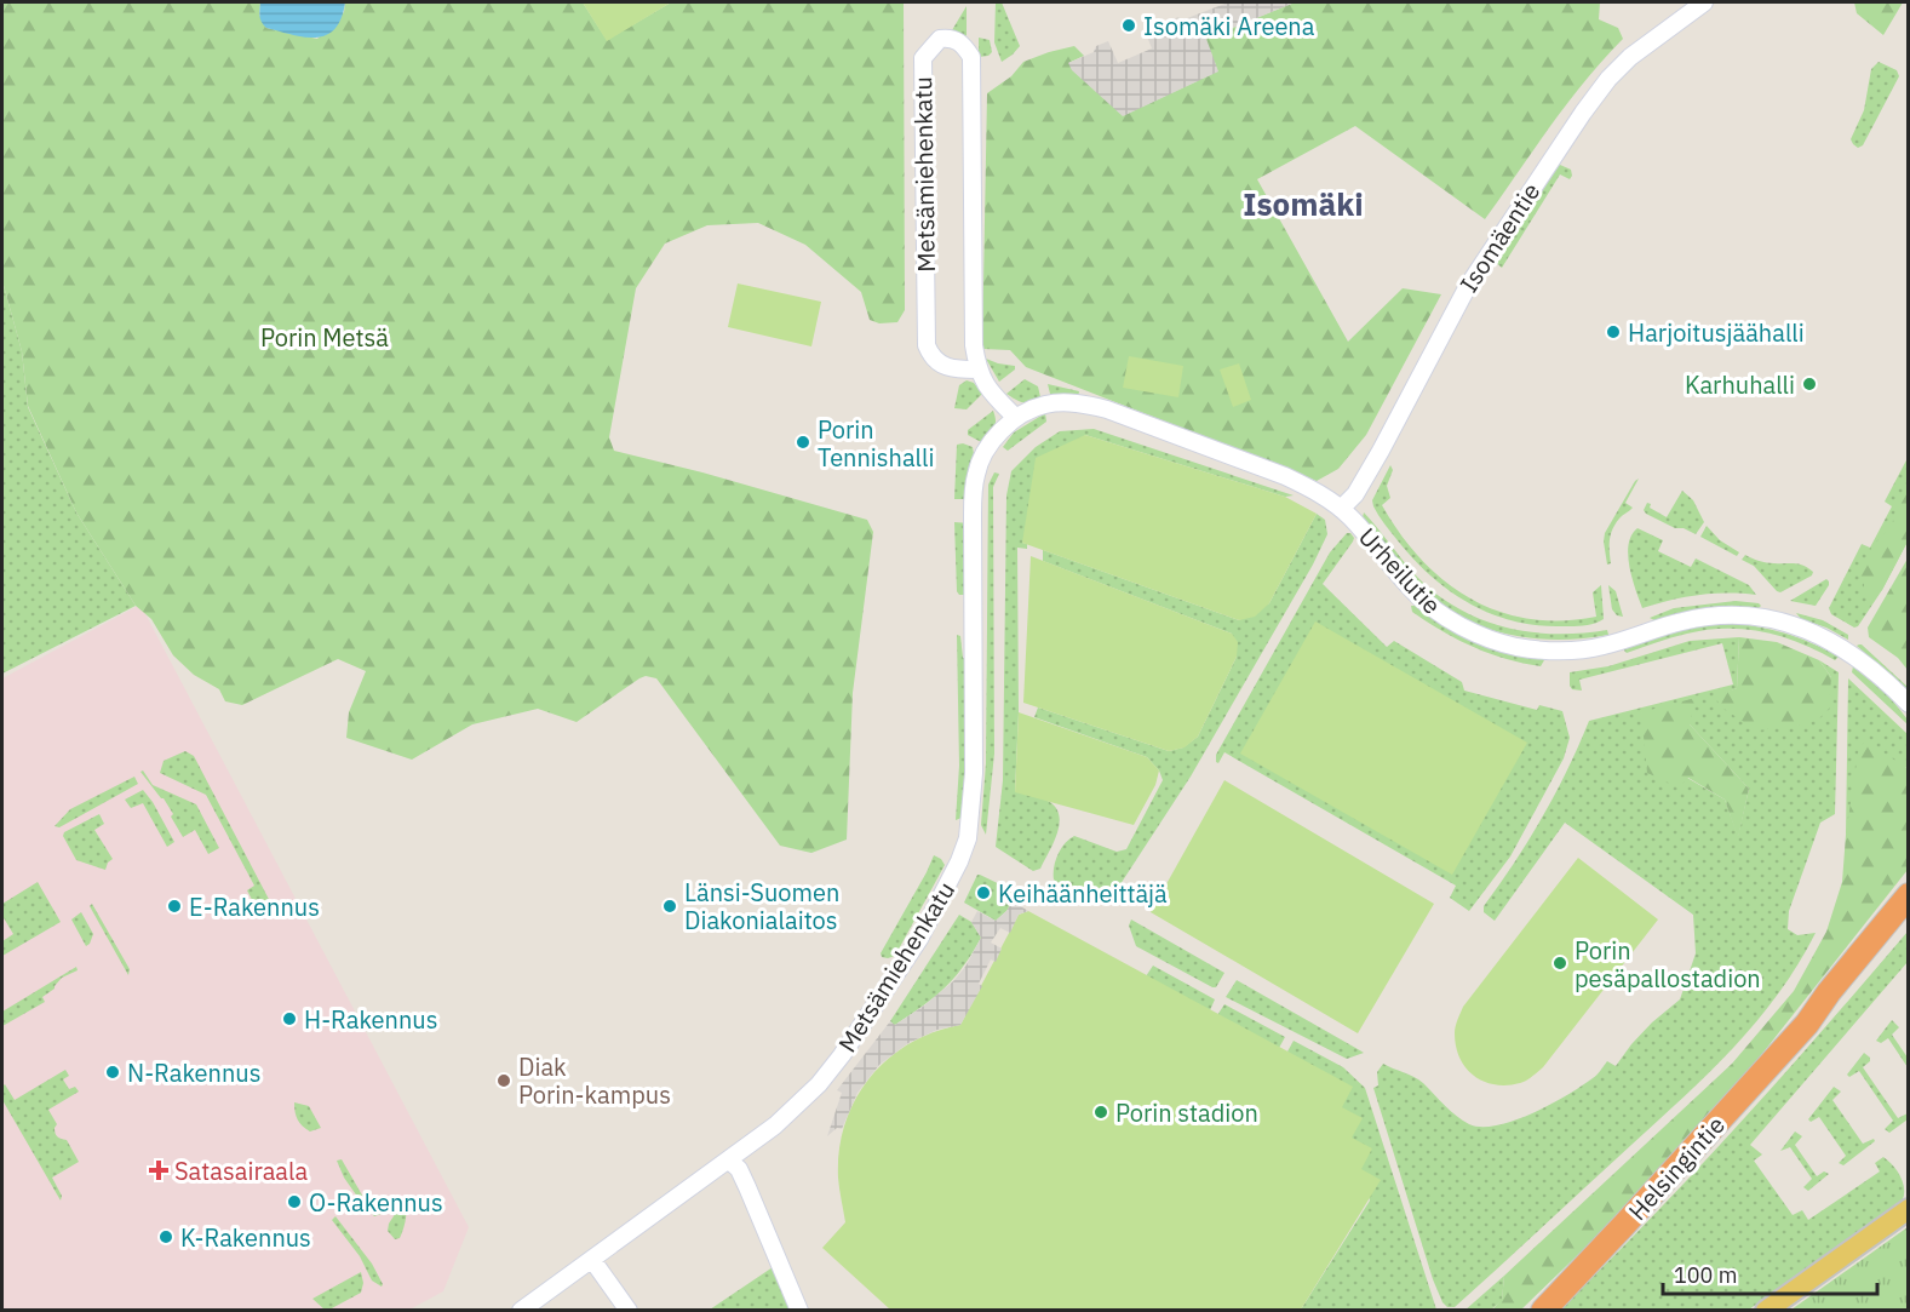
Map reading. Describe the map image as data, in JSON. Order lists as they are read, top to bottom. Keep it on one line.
{"streets":{"highway":["Helsingintie"],"street":["Metsämiehenkatu","Isomäentie","Urheilutie"]},"crossings":[["Metsämiehenkatu","Urheilutie"],["Isomäentie","Urheilutie"]],"districts":["Isomäki"],"parks":["Porin Metsä"],"places":{"other":["Isomäki Areena","Harjoitusjäähalli","Karhuhalli","Porin Tennishalli","Keihäänheittäjä","E-Rakennus","Länsi-Suomen Diakonialaitos","Porin pesäpallostadion","H-Rakennus","N-Rakennus","Diak Porin-kampus","Porin stadion","O-Rakennus","K-Rakennus"],"health":["Satasairaala"]},"scale_bar":"100 m"}
